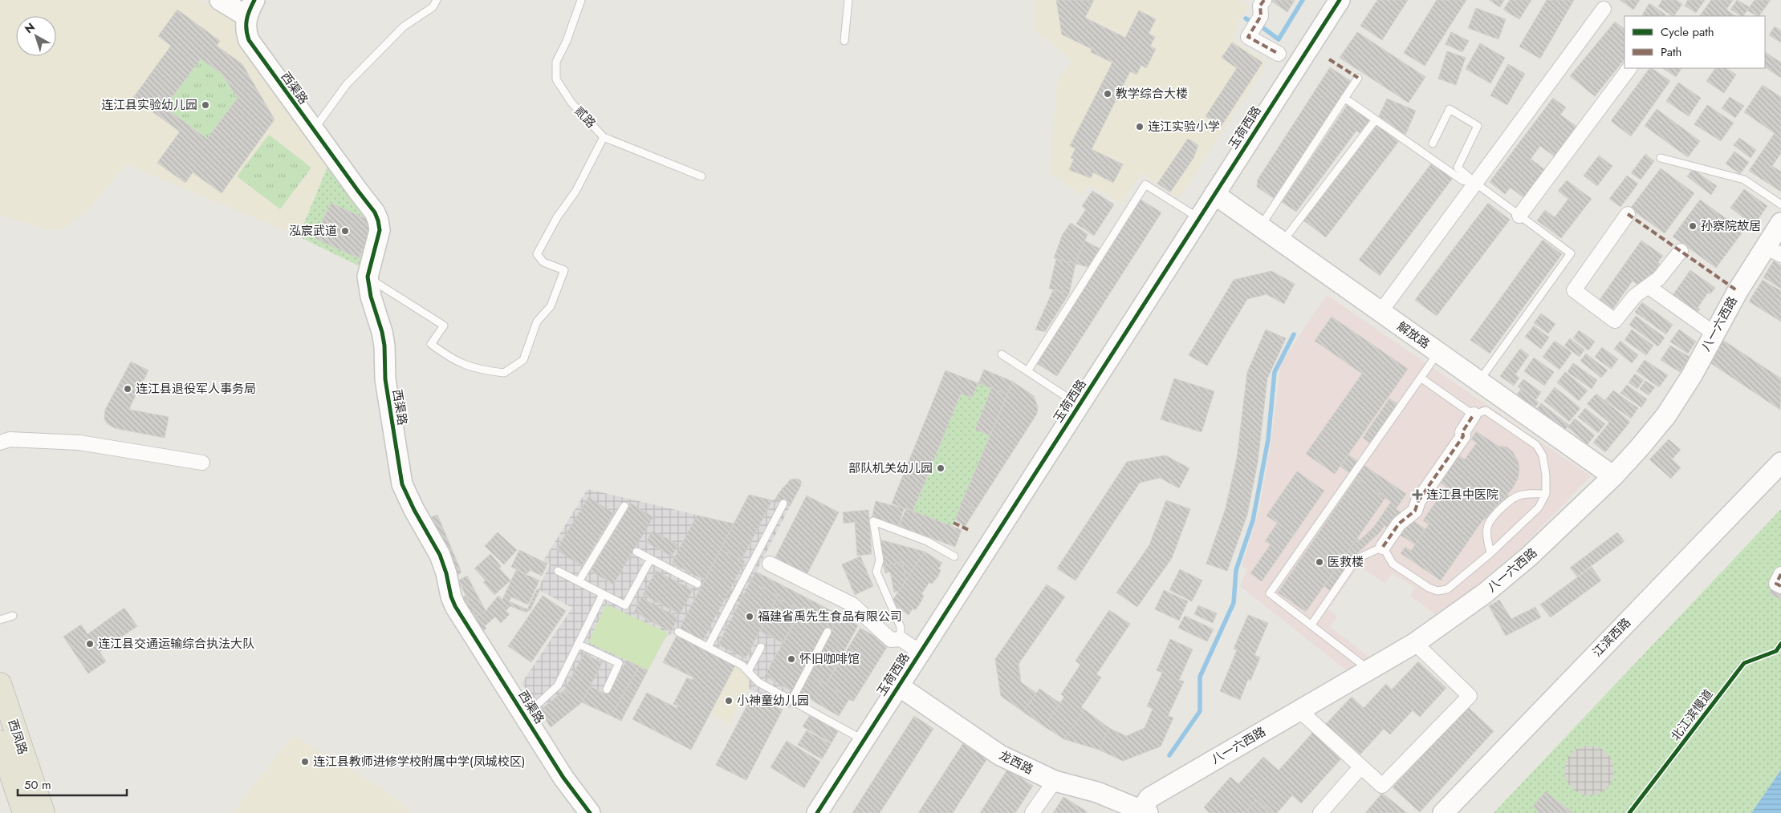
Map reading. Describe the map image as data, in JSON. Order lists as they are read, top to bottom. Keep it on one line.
{"streets":{"main road":["西凤路"],"street":["西渠路","玉荷西路","八一六西路","解放路","江滨西路","龙西路"],"lane":["贰路"],"cycle path":["北江滨慢道"]},"crossings":[["玉荷西路","解放路"],["玉荷西路","龙西路"],["八一六西路","解放路"],["八一六西路","龙西路"]],"places":{"other":["教学综合大楼","连江县实验幼儿园","连江实验小学","孙察院故居","泓宸武道","连江县退役军人事务局","部队机关幼儿园","医救楼","福建省禹先生食品有限公司","连江县交通运输综合执法大队","怀旧咖啡馆","小神童幼儿园","连江县教师进修学校附属中学(凤城校区)"],"health":["连江县中医院"]},"legend":["Cycle path","Path"],"scale_bar":"50 m","north":"top left"}
